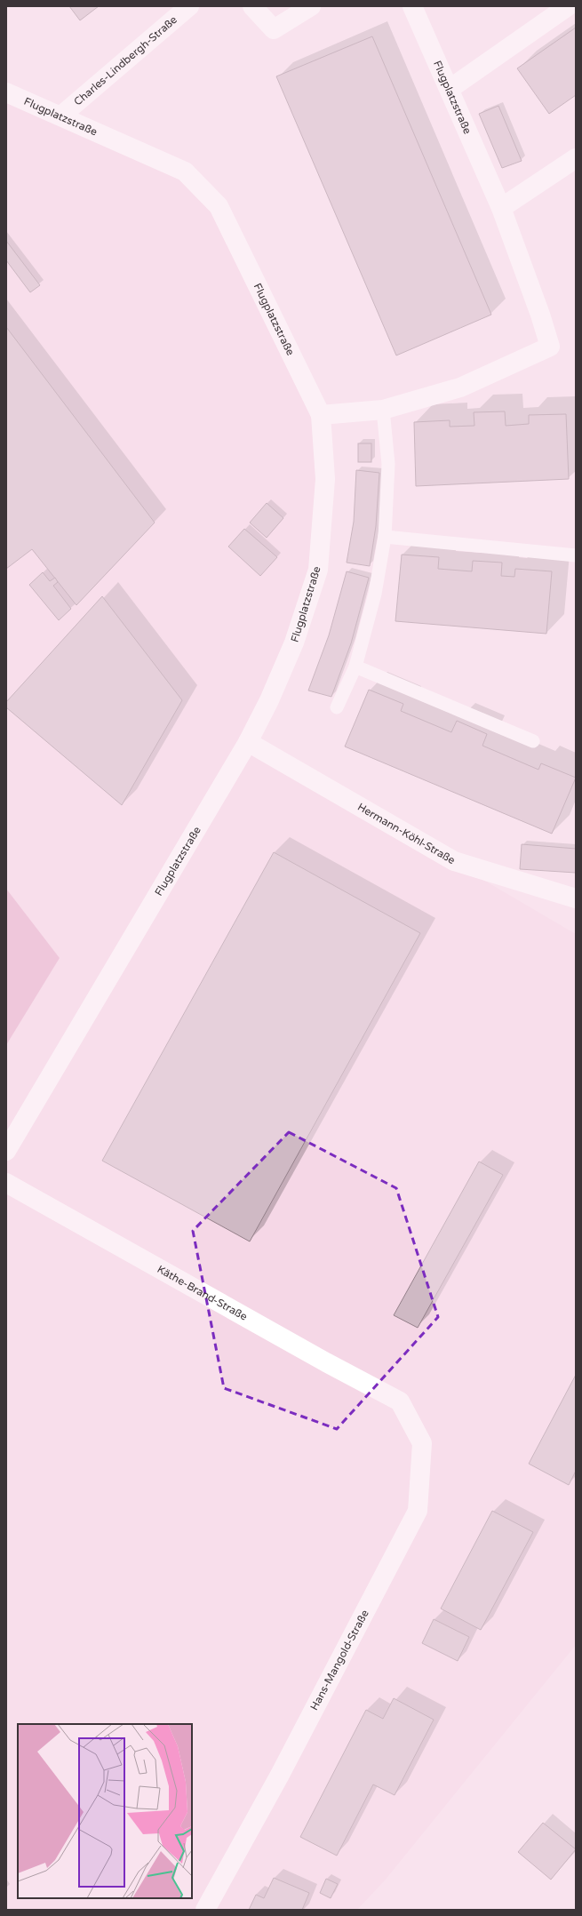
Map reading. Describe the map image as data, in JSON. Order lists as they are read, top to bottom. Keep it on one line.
{"streets":{"street":["Charles-Lindbergh-Straße","Flugplatzstraße","Hermann-Köhl-Straße","Käthe-Brand-Straße","Hans-Mangold-Straße"]},"crossings":[["Charles-Lindbergh-Straße","Flugplatzstraße"],["Flugplatzstraße","Hermann-Köhl-Straße"],["Käthe-Brand-Straße","Hans-Mangold-Straße"]]}
